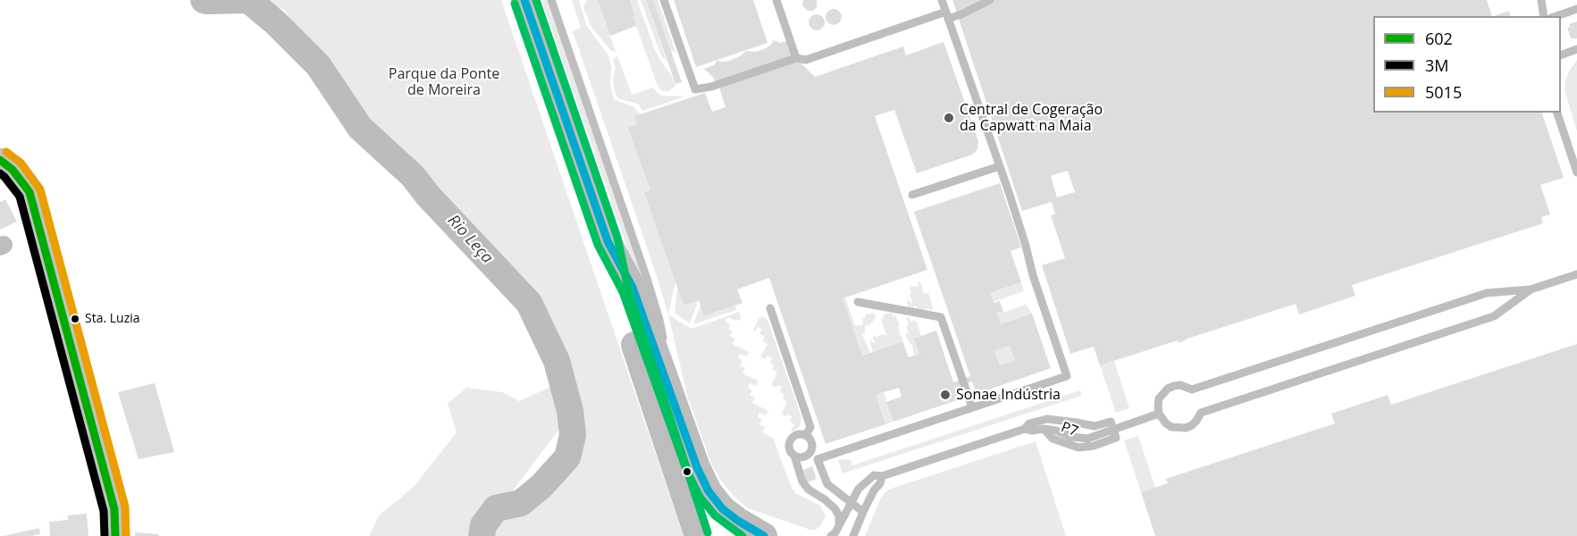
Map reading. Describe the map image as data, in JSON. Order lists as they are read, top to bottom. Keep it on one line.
{"water":["Rio Leça"],"parks":["Parque da Ponte de Moreira"],"places":["Central de Cogeração da Capwatt na Maia","Sta. Luzia","Sonae Indústria"],"lines":["transit line 5015","transit line 602","transit line 3M"],"legend":["602","3M","5015"]}
